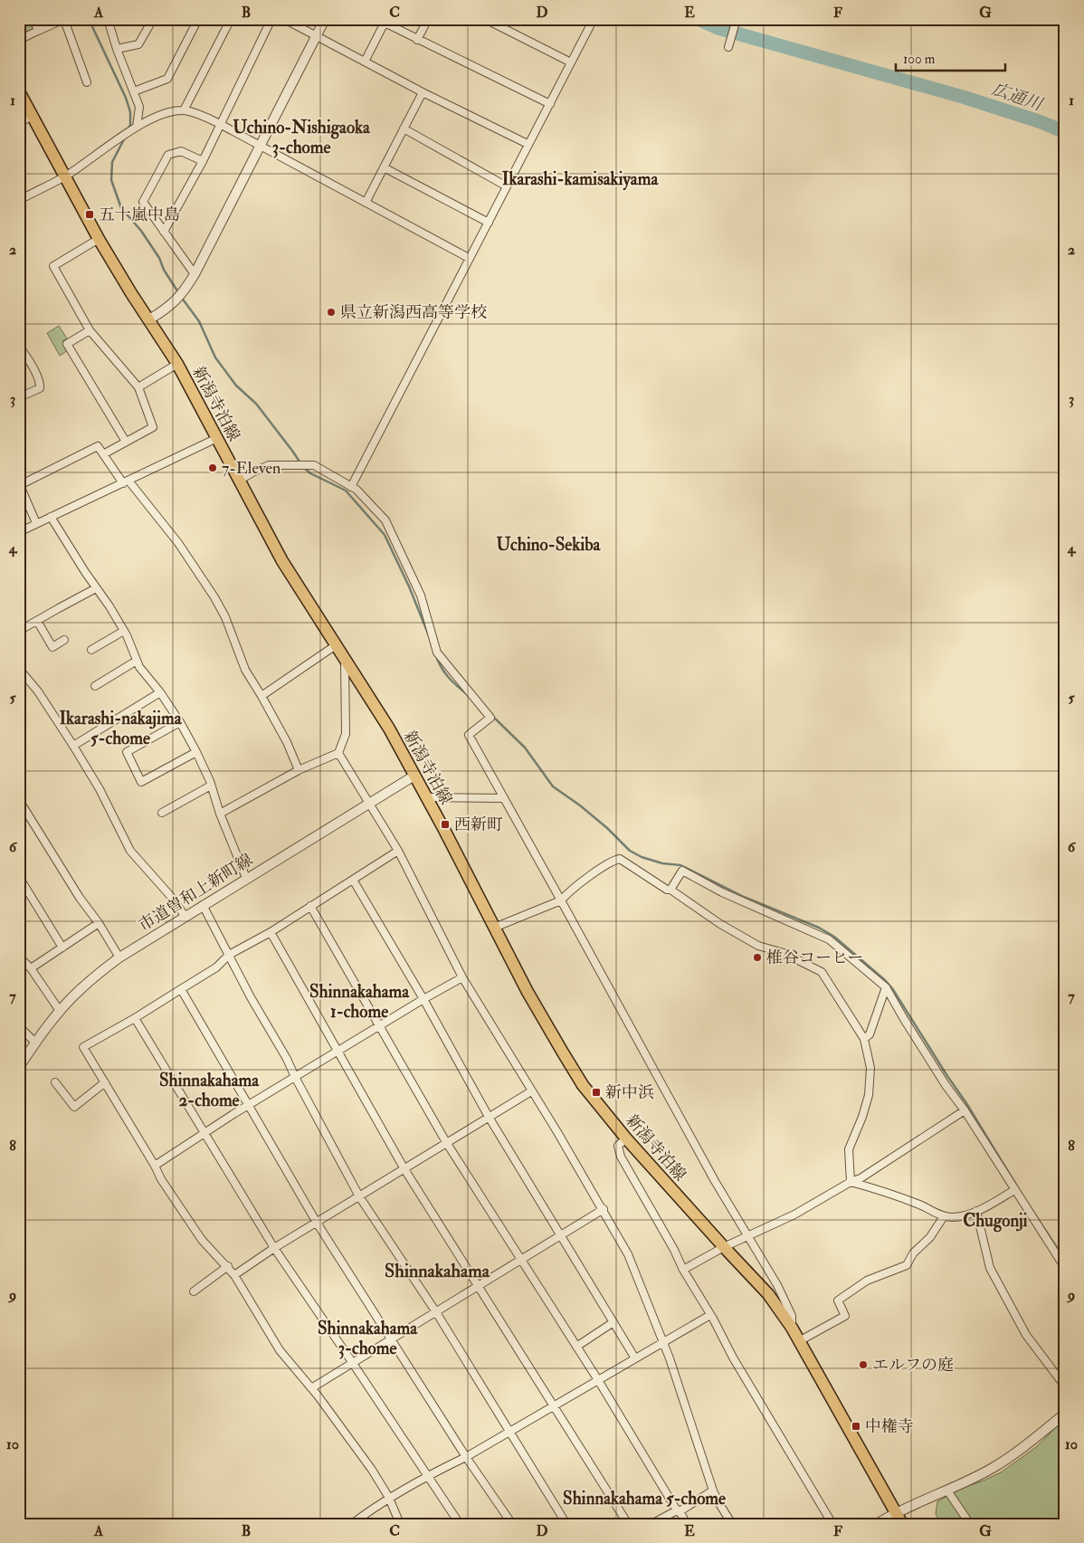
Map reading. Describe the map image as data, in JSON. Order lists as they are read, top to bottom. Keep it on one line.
{"streets":{"main road":["新潟寺泊線"],"street":["市道曽和上新町線"]},"crossings":[["新潟寺泊線","市道曽和上新町線"]],"districts":["Uchino-Nishigaoka 3-chome","Ikarashi-kamisakiyama","Uchino-Sekiba","Ikarashi-nakajima 5-chome","Shinnakahama 1-chome","Shinnakahama 2-chome","Chugonji","Shinnakahama","Shinnakahama 3-chome","Shinnakahama 5-chome"],"water":["広通川"],"places":{"transit":["五十嵐中島","西新町","新中浜","中権寺"],"other":["県立新潟西高等学校","7-Eleven","椎谷コーヒー","エルフの庭"]},"scale_bar":"100 m","grid":{"columns":["A","B","C","D","E","F","G"],"rows":["1","2","3","4","5","6","7","8","9","10"]}}
